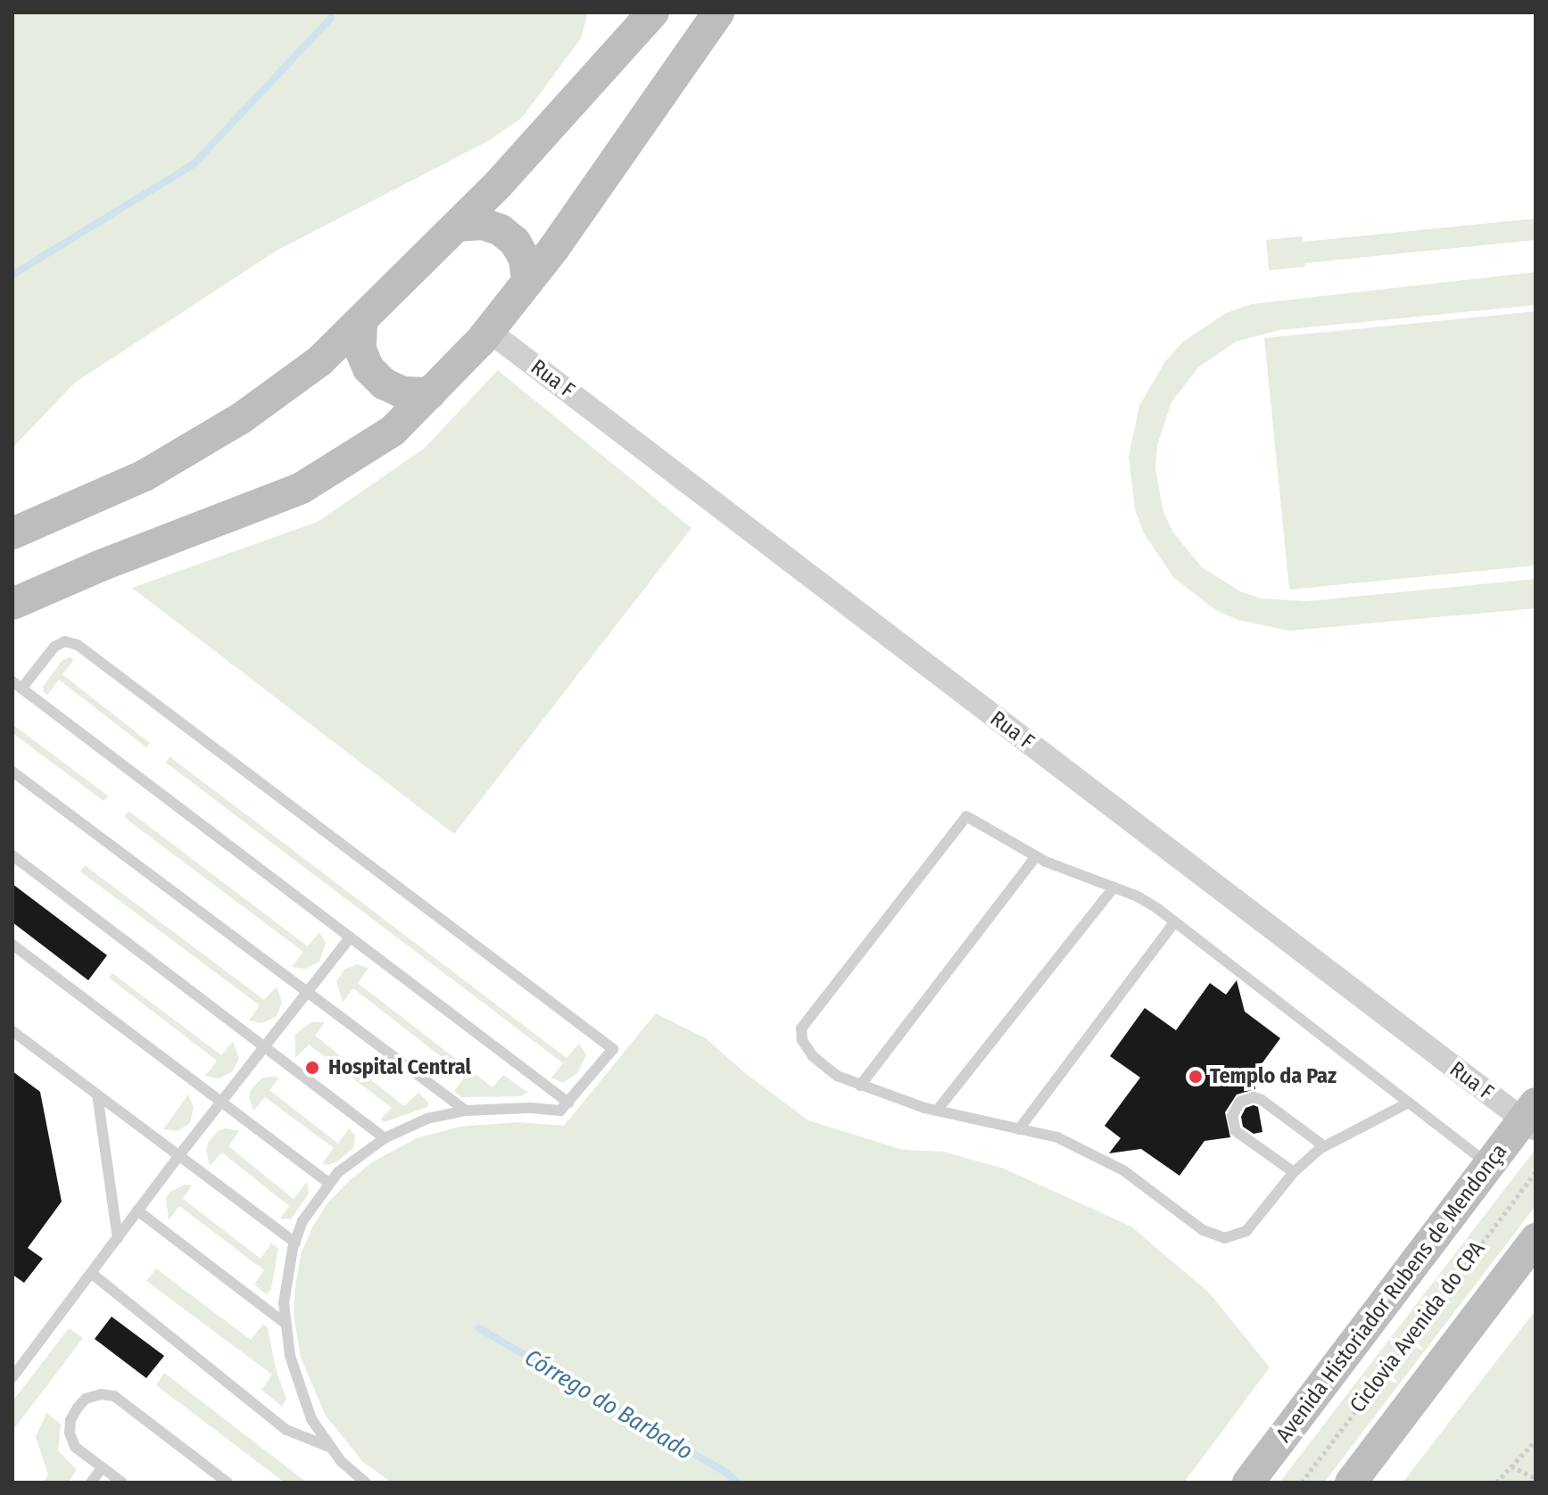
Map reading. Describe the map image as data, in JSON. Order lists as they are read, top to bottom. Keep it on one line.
{"streets":{"street":["Rua F","Avenida Historiador Rubens de Mendonça"],"path":["Ciclovia Avenida do CPA"]},"crossings":[["Rua F","Avenida Historiador Rubens de Mendonça"]],"water":["Córrego do Barbado"],"places":["Hospital Central","Templo da Paz"]}
